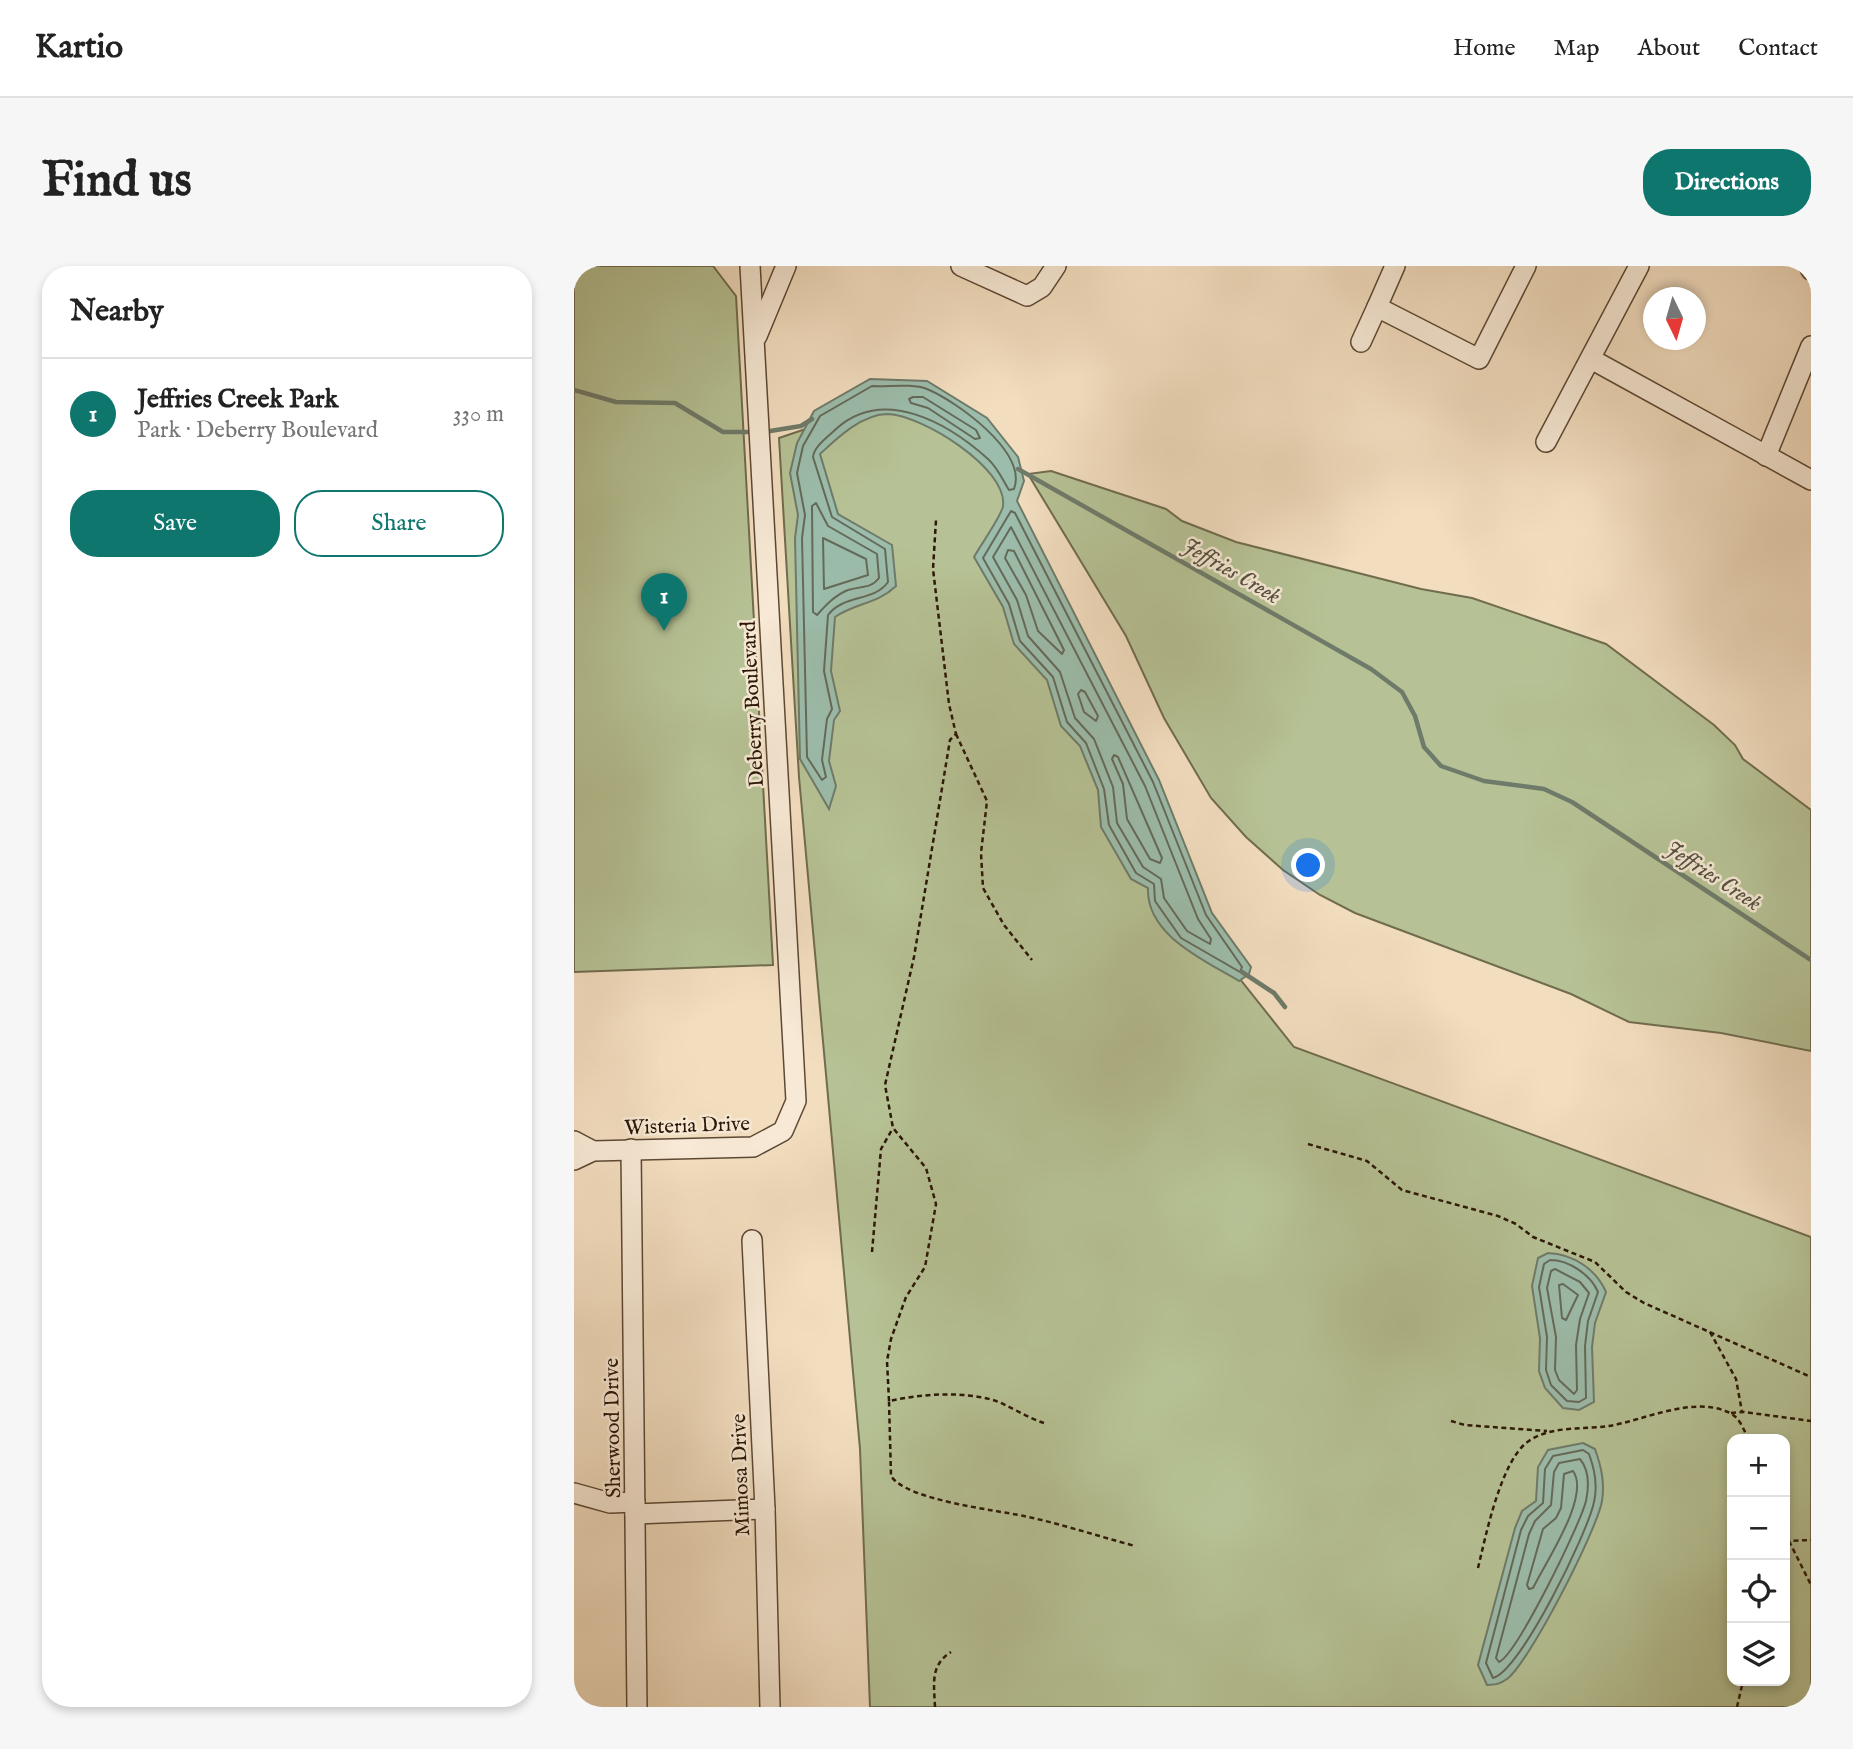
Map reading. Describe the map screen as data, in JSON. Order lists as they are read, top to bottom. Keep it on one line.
{"streets":{"street":["Deberry Boulevard","Wisteria Drive","Sherwood Drive","Mimosa Drive"]},"crossings":[["Deberry Boulevard","Wisteria Drive"],["Wisteria Drive","Sherwood Drive"]],"water":["Jeffries Creek"],"north":"bottom","page":{"header":"Kartio","nav":["Home","Map","About","Contact"],"buttons":["Directions",["Save","Share"]],"title":"Find us","heading":"Nearby","list":[{"mark":"1","name":"Jeffries Creek Park","note":"Park · Deberry Boulevard","value":"330 m"}],"pins":"1","map_buttons":["+","−"]}}
